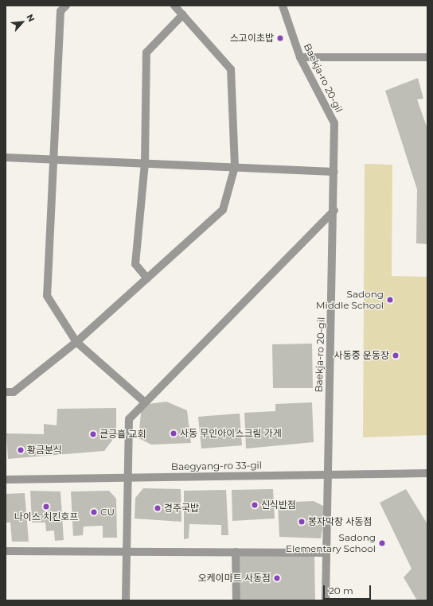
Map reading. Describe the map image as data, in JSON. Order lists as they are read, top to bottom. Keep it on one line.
{"streets":{"street":["Baekja-ro 20-gil","Baegyang-ro 33-gil"]},"crossings":[["Baekja-ro 20-gil","Baegyang-ro 33-gil"]],"places":["스고이초밥","Sadong Middle School","사동중 운동장","사동 무인아이스크림 가게","큰긍휼 교회","황금분식","신식반점","나이스 치킨호프","경주국밥","CU","봉자막창 사동점","Sadong Elementary School","오케이마트 사동점"],"scale_bar":"20 m","north":"top right"}
